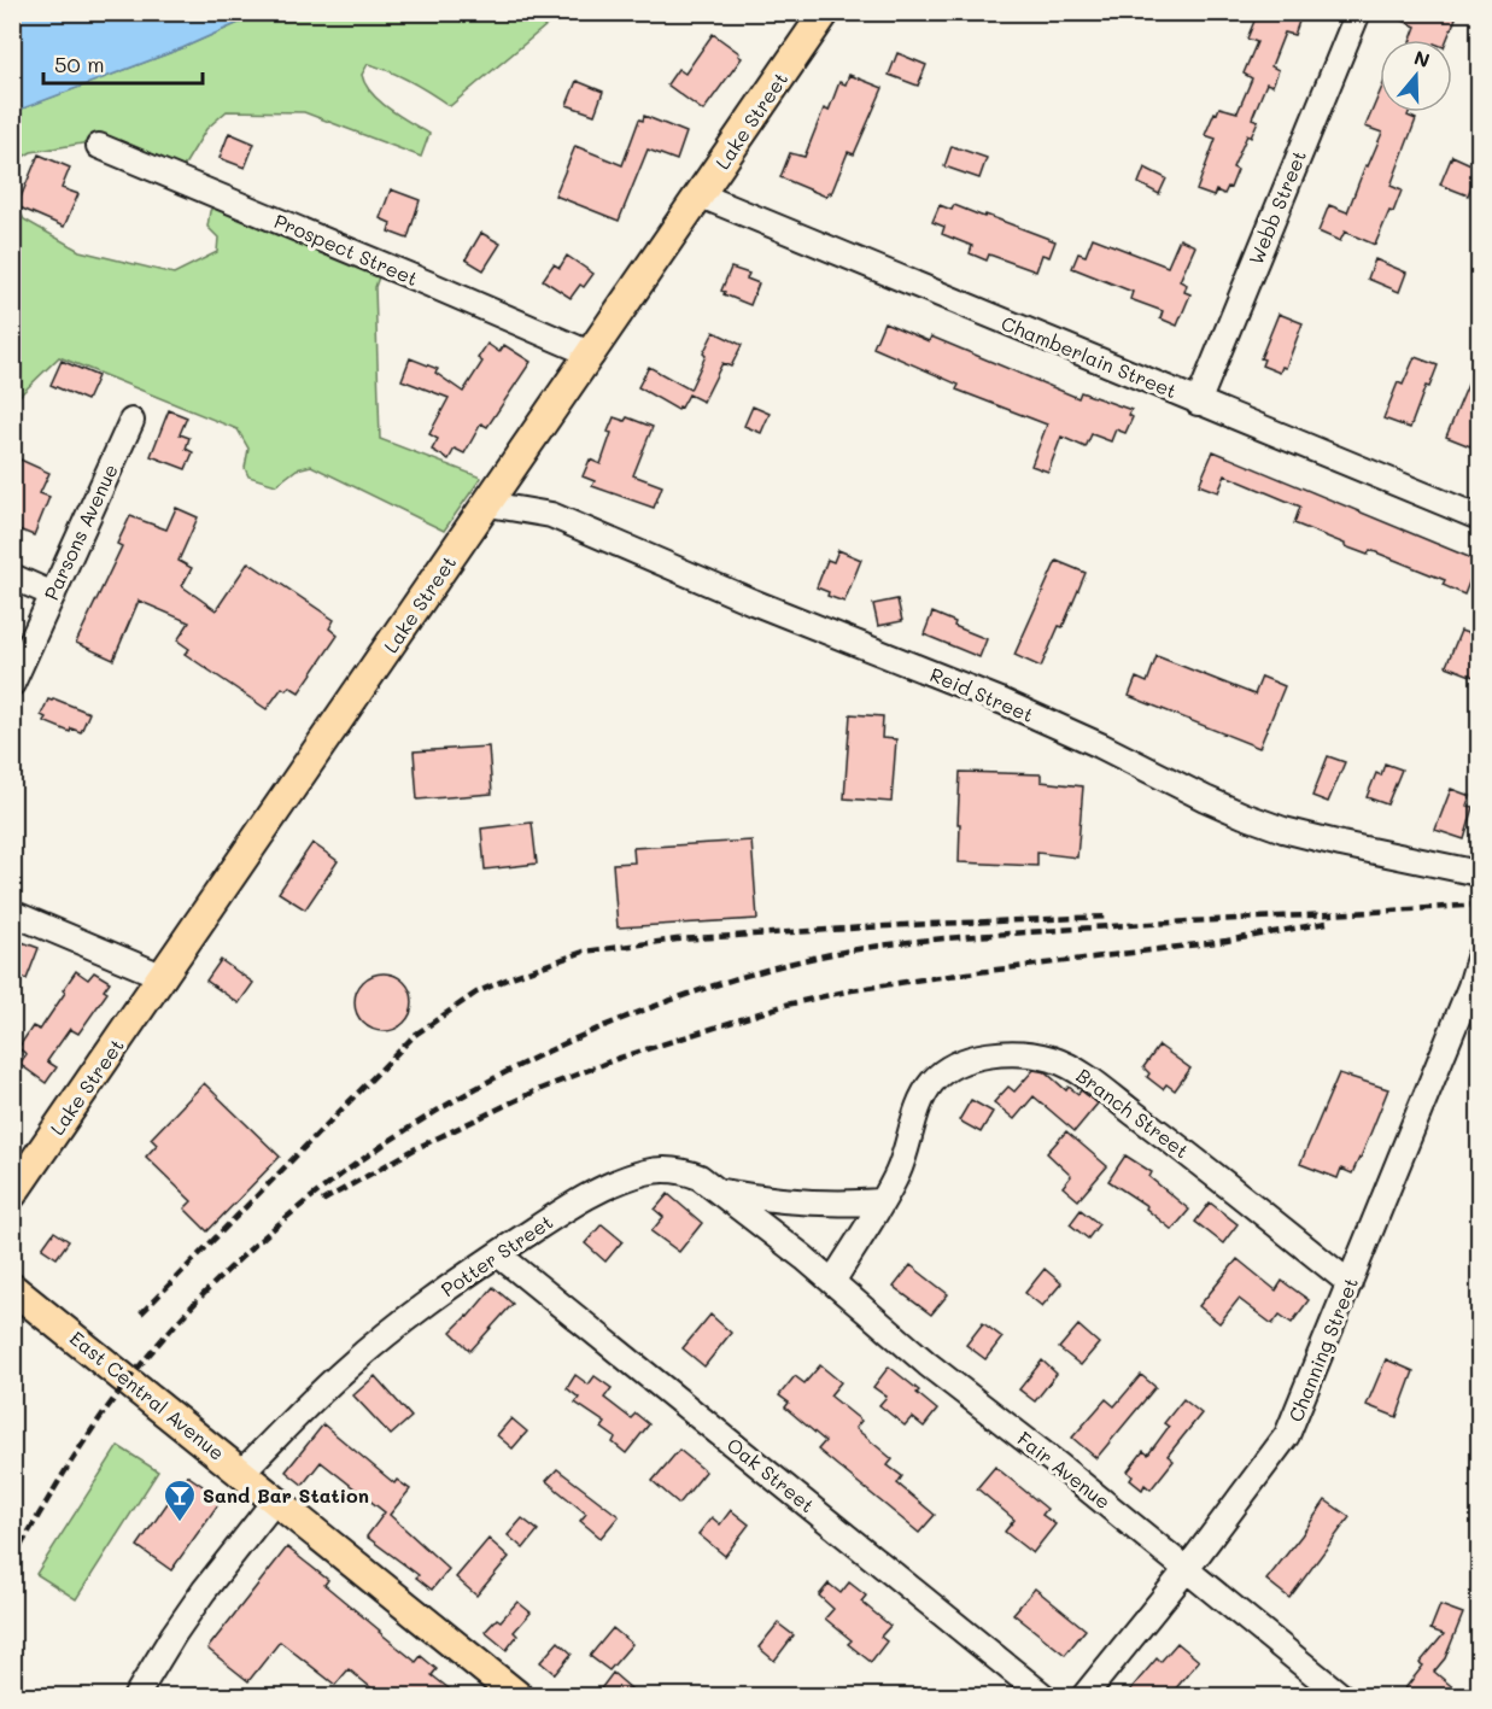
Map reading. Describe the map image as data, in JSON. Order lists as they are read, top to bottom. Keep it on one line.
{"streets":{"main road":["Lake Street","East Central Avenue"],"street":["Webb Street","Prospect Street","Chamberlain Street","Parsons Avenue","Reid Street","Branch Street","Potter Street","Channing Street","Fair Avenue","Oak Street"]},"crossings":[["Lake Street","Prospect Street"],["Lake Street","Chamberlain Street"],["Lake Street","Reid Street"],["Webb Street","Chamberlain Street"],["Branch Street","Channing Street"],["Branch Street","Fair Avenue"],["Potter Street","East Central Avenue"],["Potter Street","Fair Avenue"],["Potter Street","Oak Street"],["Channing Street","Fair Avenue"]],"places":{"bar":["Sand Bar Station"]},"scale_bar":"50 m","north":"top"}
